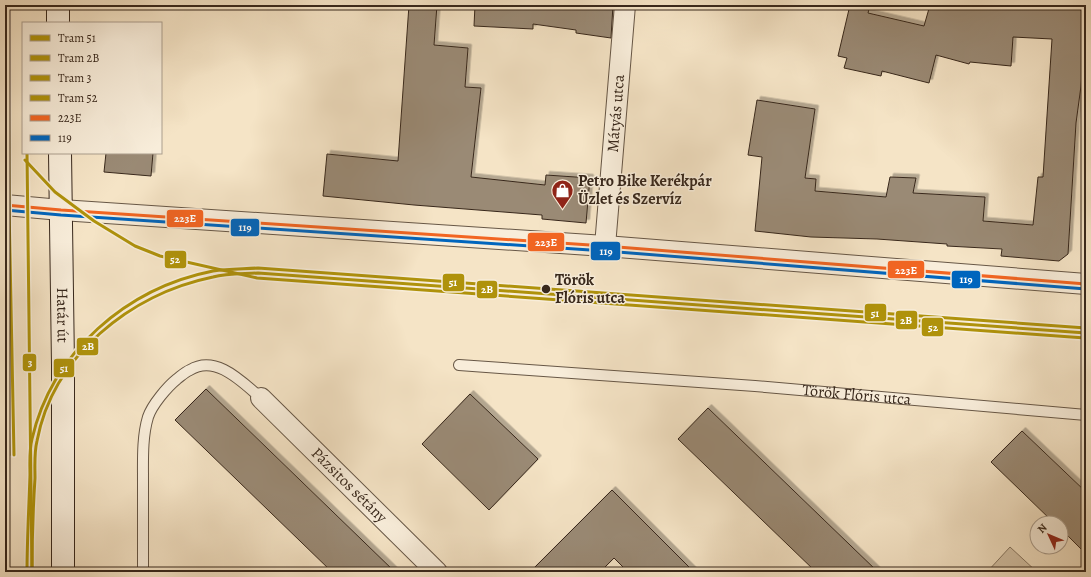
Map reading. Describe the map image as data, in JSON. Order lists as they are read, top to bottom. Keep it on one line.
{"streets":{"main road":["Határ út"],"street":["Mátyás utca","Pázsitos sétány"],"lane":["Török Flóris utca"]},"places":{"shop":["Petro Bike Kerékpár Üzlet és Szervíz"],"other":["Török Flóris utca"]},"lines":["tram line 51","tram line 3","tram line 52","transit line 223E","transit line 119","tram line 2B"],"legend":["Tram 51","Tram 2B","Tram 3","Tram 52","223E","119"],"north":"top left"}
